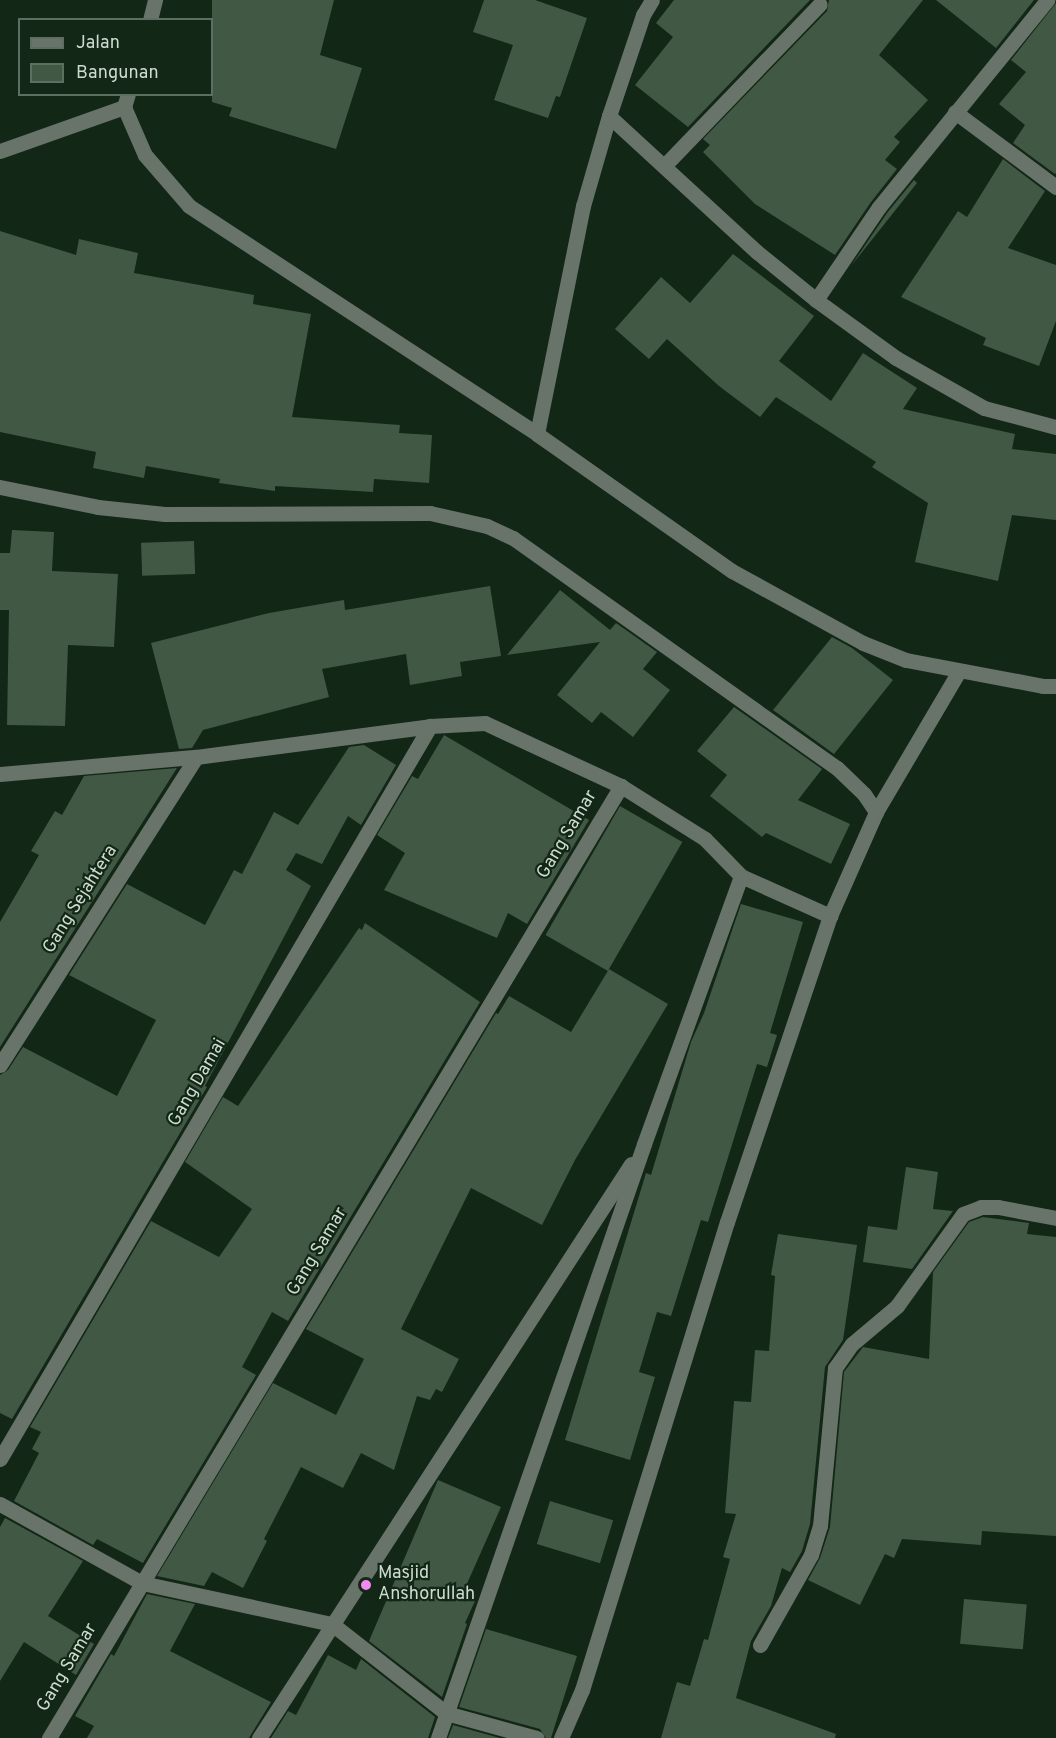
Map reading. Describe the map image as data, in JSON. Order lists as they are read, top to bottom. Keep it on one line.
{"streets":{"street":["Gang Samar","Gang Sejahtera","Gang Damai"]},"places":["Masjid Anshorullah"],"legend":["Jalan","Bangunan"]}
